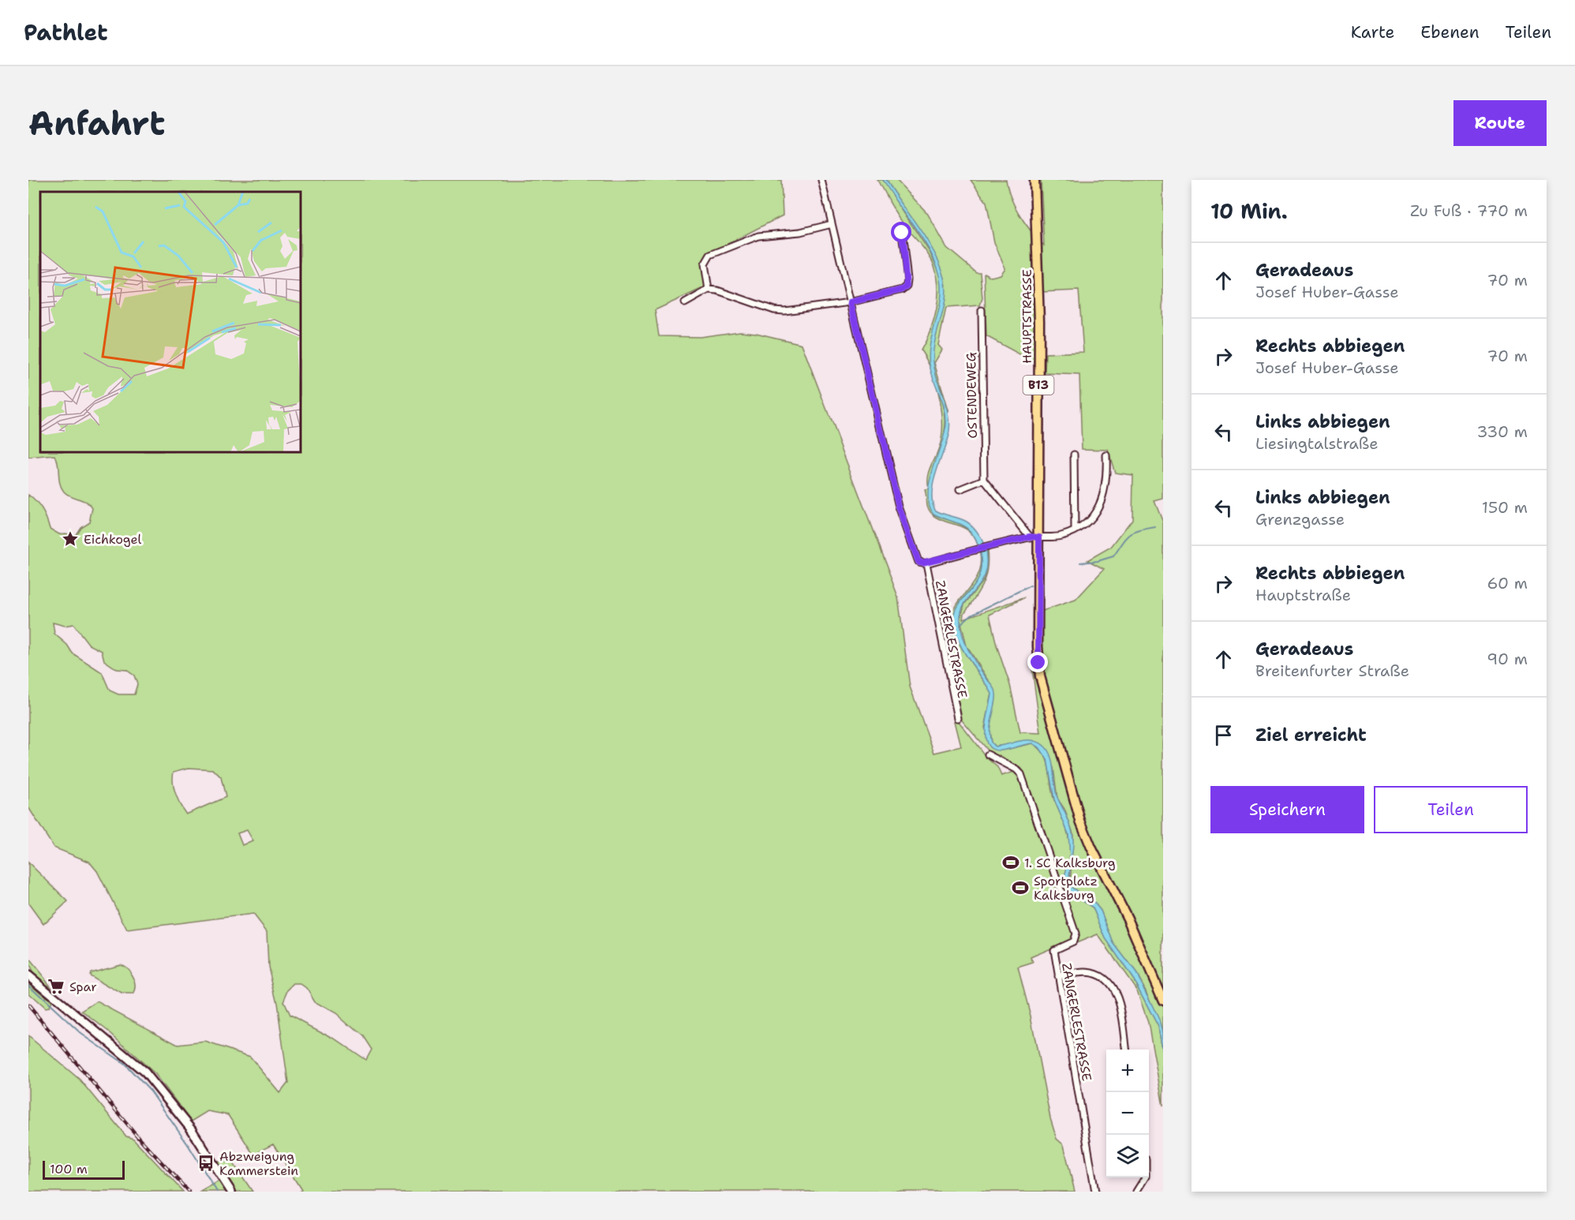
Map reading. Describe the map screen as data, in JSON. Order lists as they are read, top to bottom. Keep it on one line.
{"streets":{"main road":["HAUPTSTRASSE","B13"],"street":["OSTENDEWEG","ZANGERLESTRASSE"]},"places":{"place":["Eichkogel"],"sports":["1. SC Kalksburg","Sportplatz Kalksburg"],"supermarket":["Spar"],"bus stop":["Abzweigung Kammerstein"]},"scale_bar":"100 m","page":{"header":"Pathlet","nav":["Karte","Ebenen","Teilen"],"buttons":["Route",["Speichern","Teilen"]],"title":"Anfahrt","heading":["10 Min.","Zu Fuß · 770 m"],"list":[["Geradeaus","Josef Huber-Gasse","70 m"],["Rechts abbiegen","Josef Huber-Gasse","70 m"],["Links abbiegen","Liesingtalstraße","330 m"],["Links abbiegen","Grenzgasse","150 m"],["Rechts abbiegen","Hauptstraße","60 m"],["Geradeaus","Breitenfurter Straße","90 m"],"Ziel erreicht"],"map_buttons":["+","−"],"scale":"100 m"}}
